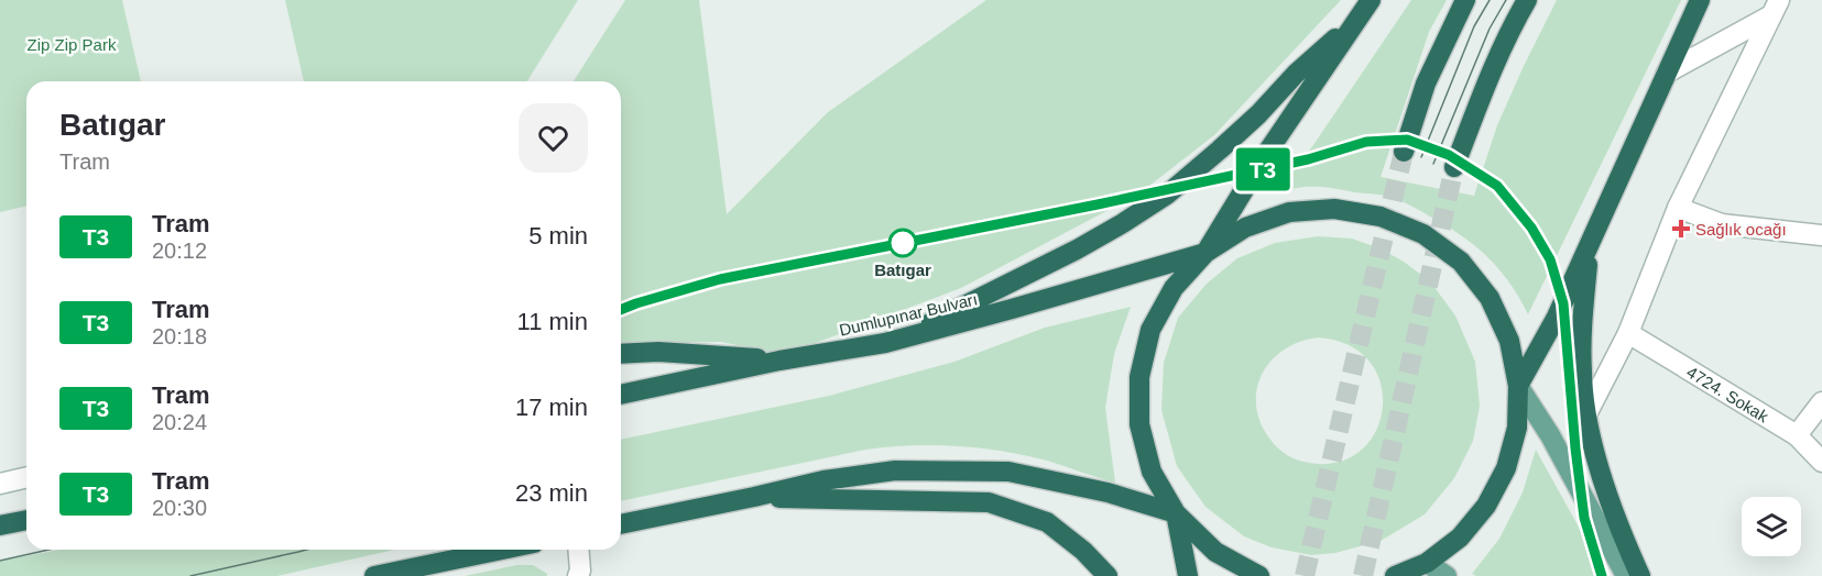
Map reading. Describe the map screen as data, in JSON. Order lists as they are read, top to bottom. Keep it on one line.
{"streets":{"highway":["Dumlupınar Bulvarı"],"street":["4724. Sokak"]},"parks":["Zip Zip Park"],"places":{"health":["Sağlık ocağı"],"other":["Batıgar"]},"lines":["tram line T3"],"page":{"on_map":"T3","heading":["Batıgar","Tram"],"list":[{"mark":"T3","name":"Tram","note":"20:12","value":"5 min"},{"mark":"T3","name":"Tram","note":"20:18","value":"11 min"},{"mark":"T3","name":"Tram","note":"20:24","value":"17 min"},{"mark":"T3","name":"Tram","note":"20:30","value":"23 min"}]}}
